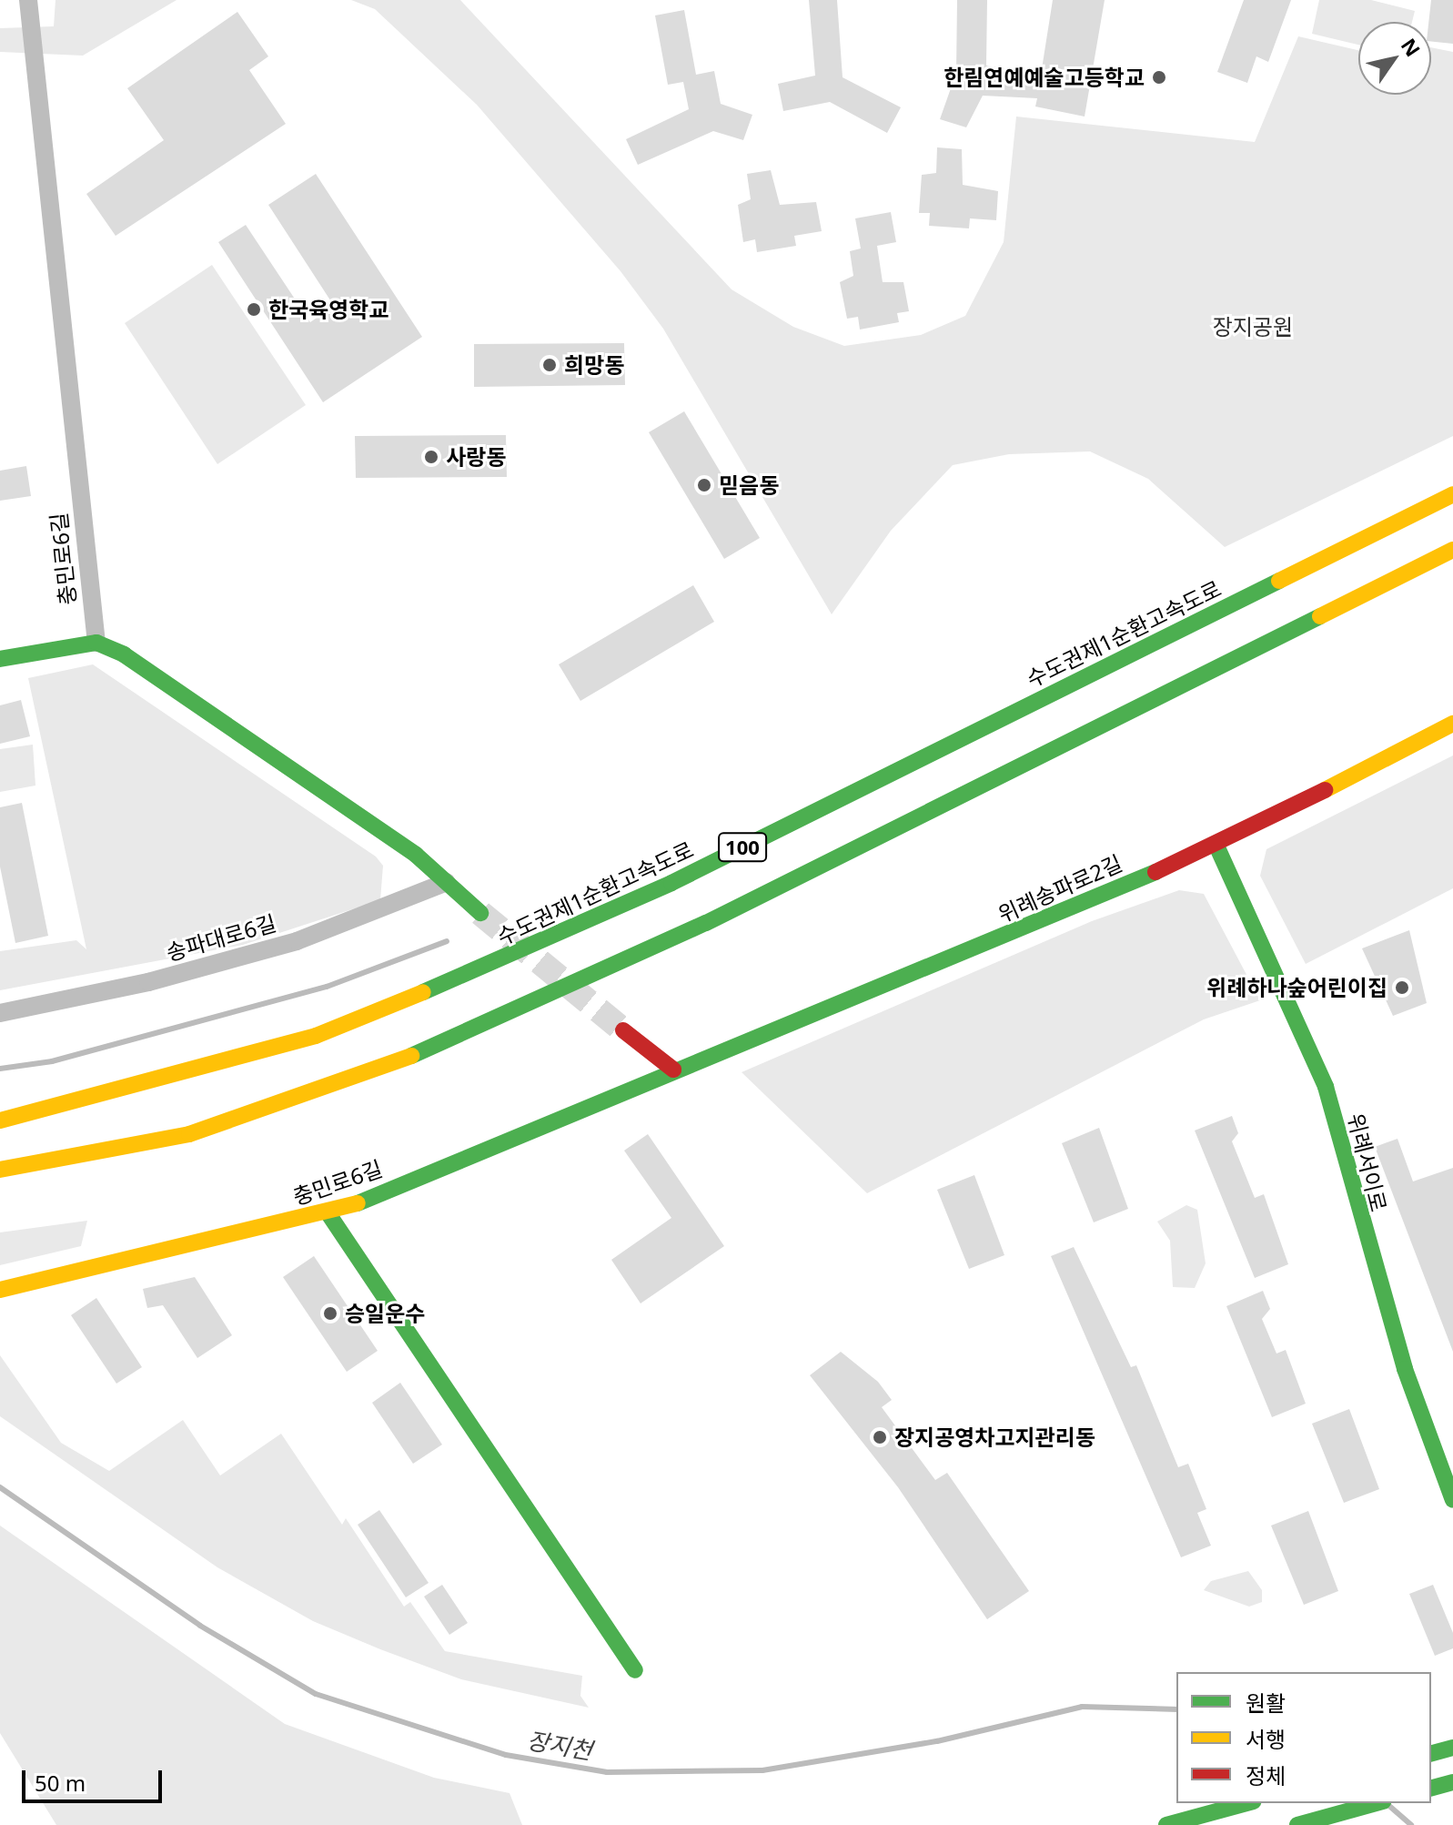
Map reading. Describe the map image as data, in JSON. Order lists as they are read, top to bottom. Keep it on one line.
{"streets":{"main road":["충민로6길","수도권제1순환고속도로","100","위례송파로2길","위례서이로"],"street":["송파대로6길"]},"crossings":[["충민로6길","위례송파로2길"],["위례송파로2길","위례서이로"]],"water":["장지천"],"parks":["장지공원"],"places":["한림연예예술고등학교","한국육영학교","희망동","사랑동","믿음동","위례하나숲어린이집","승일운수","장지공영차고지관리동"],"legend":["원활","서행","정체"],"scale_bar":"50 m","north":"top right"}
